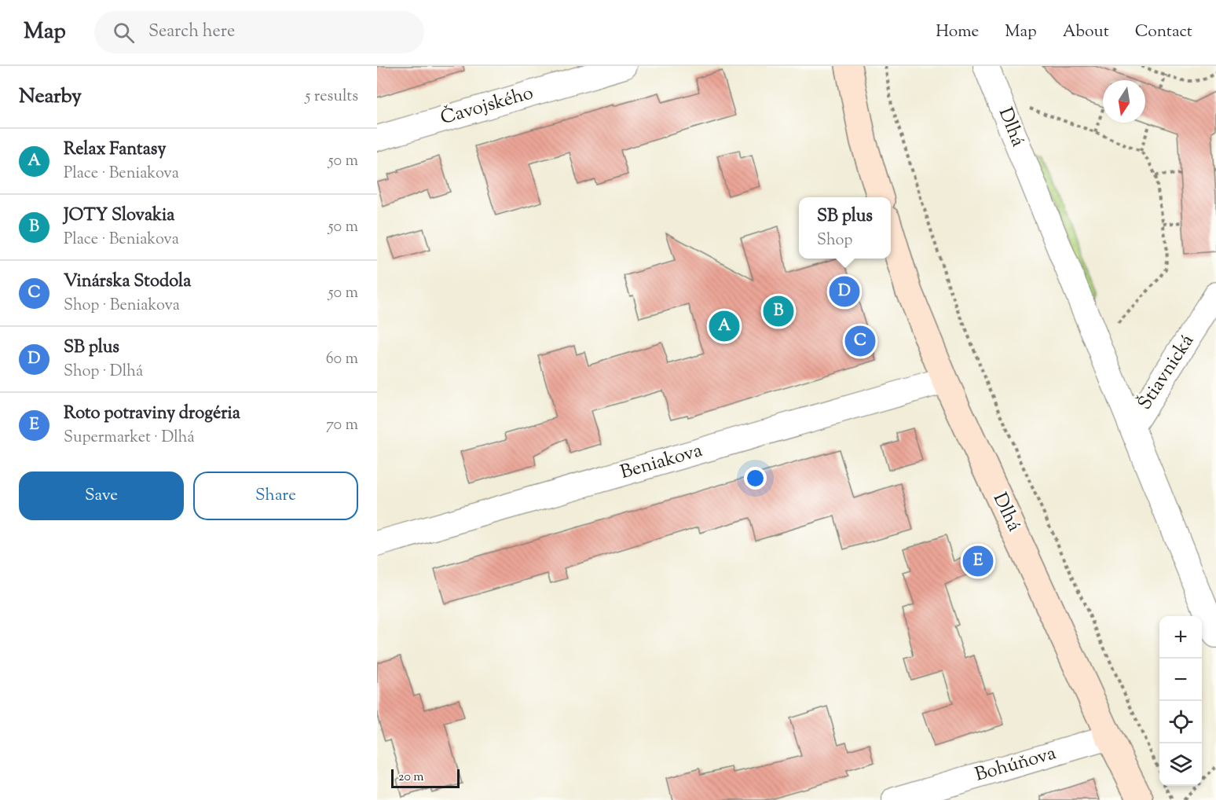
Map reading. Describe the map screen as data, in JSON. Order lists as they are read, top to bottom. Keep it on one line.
{"streets":{"street":["Čavojského","Dlhá","Štiavnická","Beniakova","Bohúňova"]},"crossings":[["Dlhá","Štiavnická"],["Dlhá","Beniakova"],["Dlhá","Bohúňova"]],"scale_bar":"20 m","north":"bottom","page":{"header":"Map","search":"Search here","nav":["Home","Map","About","Contact"],"heading":["Nearby","5 results"],"list":[{"mark":"A","name":"Relax Fantasy","note":"Place · Beniakova","value":"50 m"},{"mark":"B","name":"JOTY Slovakia","note":"Place · Beniakova","value":"50 m"},{"mark":"C","name":"Vinárska Stodola","note":"Shop · Beniakova","value":"50 m"},{"mark":"D","name":"SB plus","note":"Shop · Dlhá","value":"60 m"},{"mark":"E","name":"Roto potraviny drogéria","note":"Supermarket · Dlhá","value":"70 m"}],"popup":["SB plus","Shop"],"pins":["D","B","A","C","E"],"buttons":["Save","Share"],"map_buttons":["+","−"],"scale":"20 m"}}
